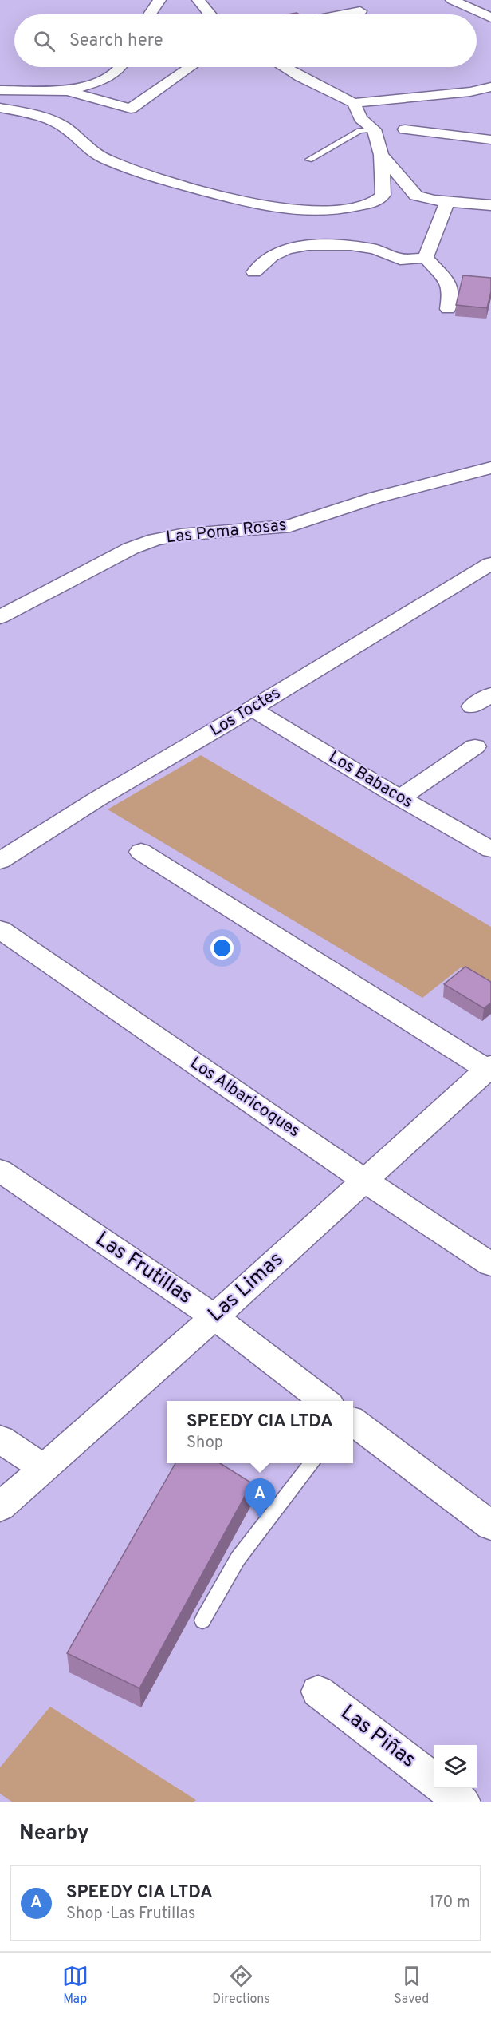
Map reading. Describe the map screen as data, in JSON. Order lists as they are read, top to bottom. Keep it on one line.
{"streets":{"street":["Las Poma Rosas","Los Toctes","Los Babacos","Los Albaricoques","Las Frutillas","Las Limas","Las Piñas"]},"crossings":[["Los Toctes","Los Babacos"],["Los Albaricoques","Las Limas"],["Las Frutillas","Las Limas"]],"page":{"search":"Search here","popup":["SPEEDY CIA LTDA","Shop"],"pins":"A","heading":"Nearby","list":[{"mark":"A","name":"SPEEDY CIA LTDA","note":"Shop · Las Frutillas","value":"170 m"}],"nav":["Map","Directions","Saved"]}}
